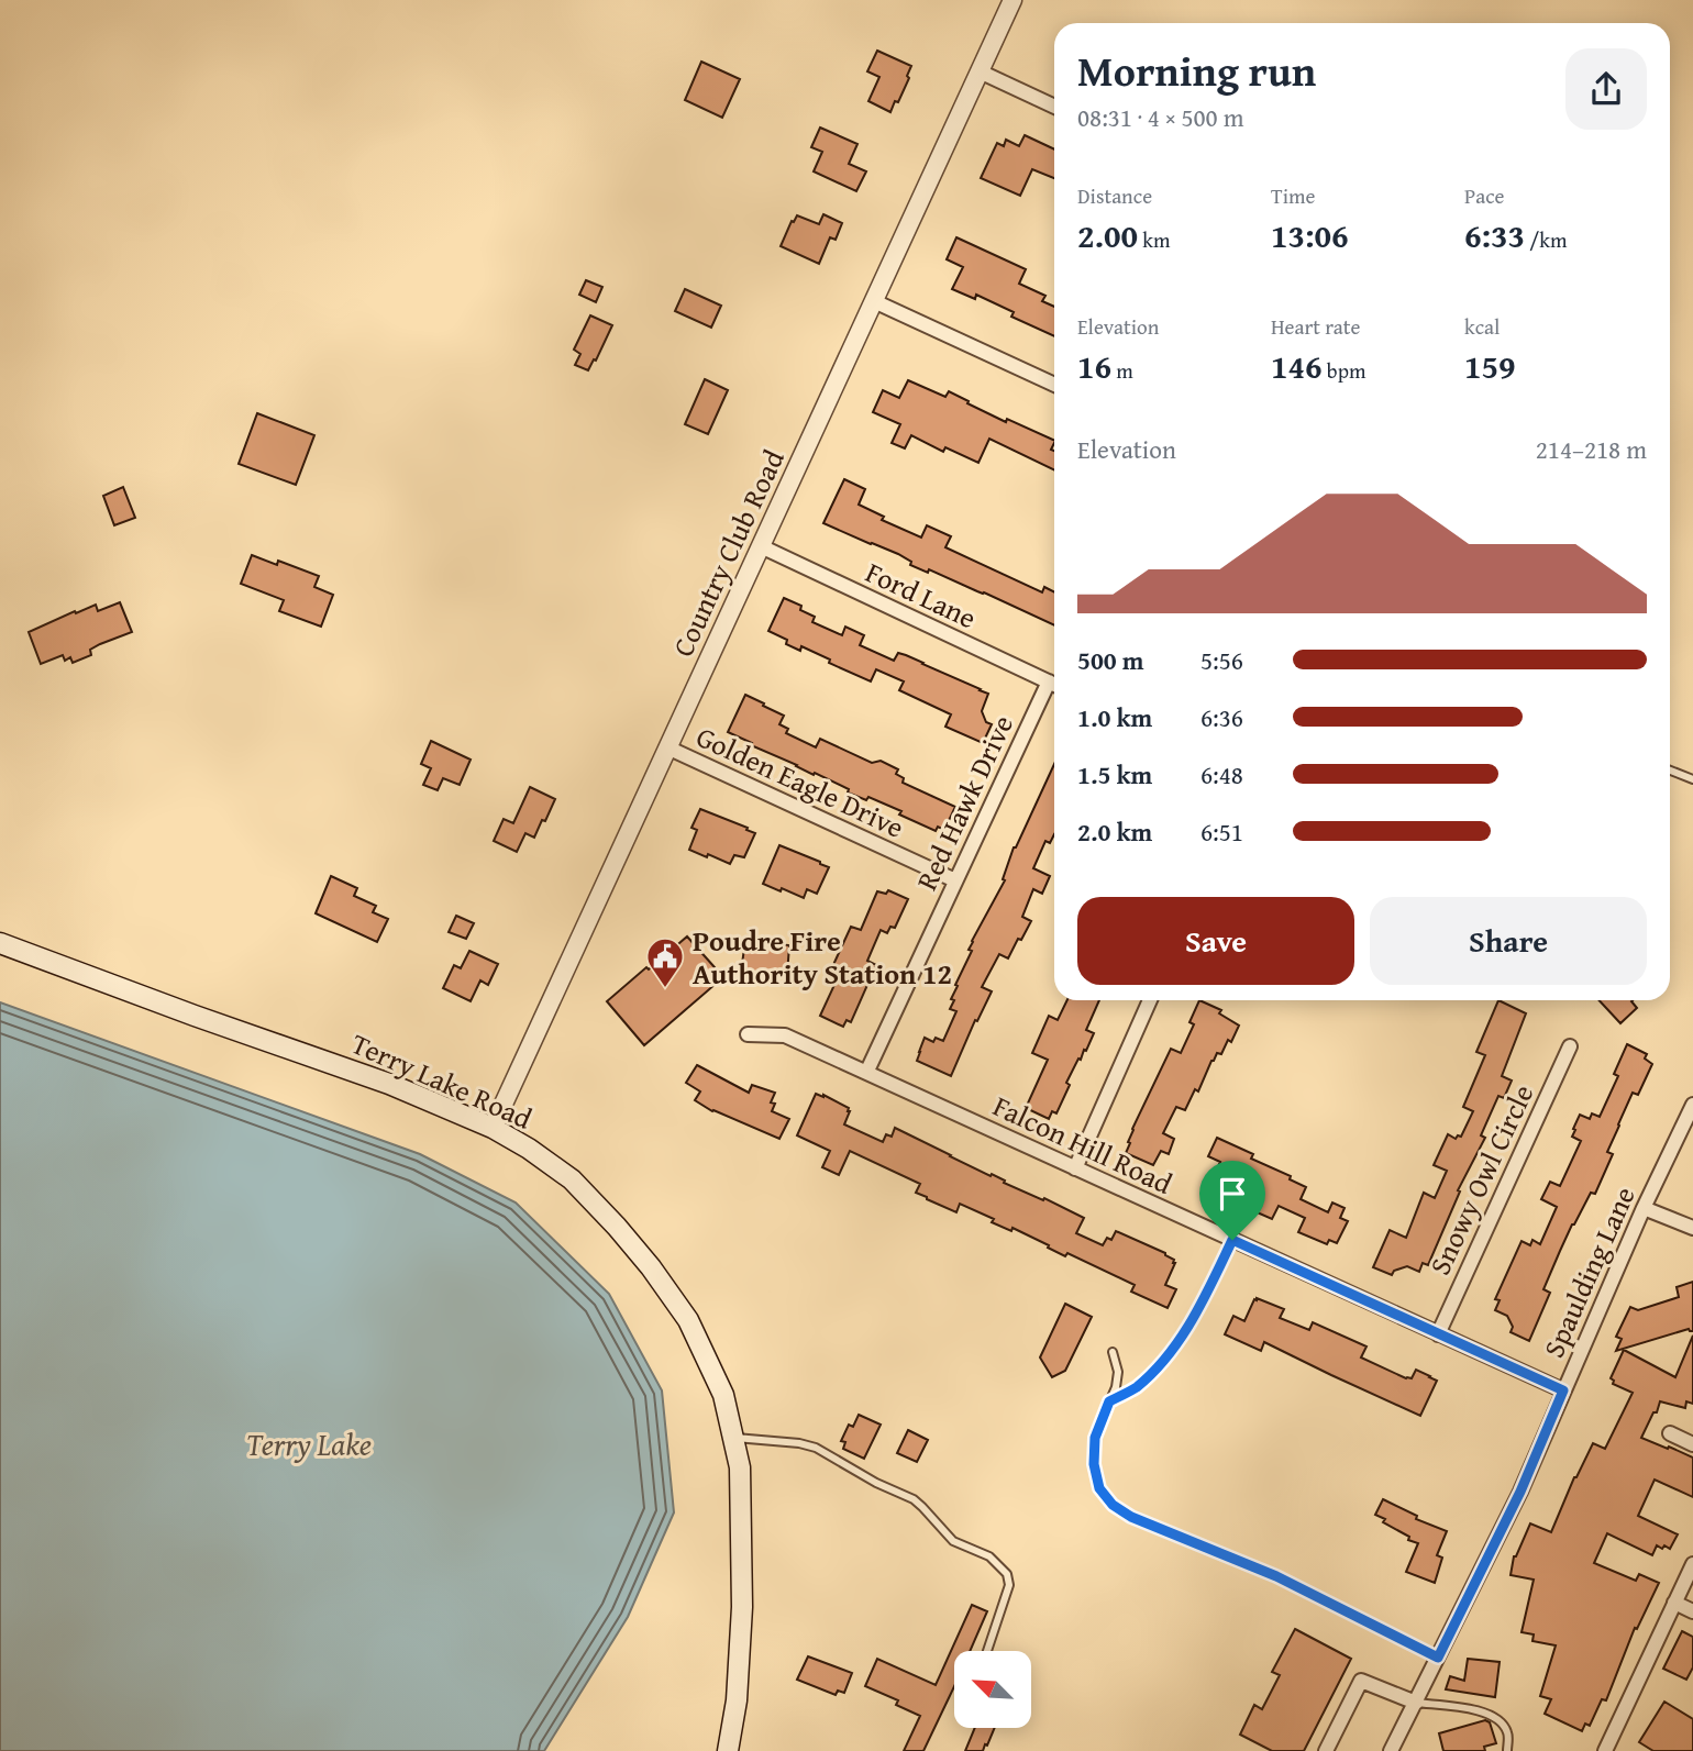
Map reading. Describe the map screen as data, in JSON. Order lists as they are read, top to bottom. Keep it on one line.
{"streets":{"main road":["Terry Lake Road"],"street":["Country Club Road","Ford Lane","Golden Eagle Drive","Red Hawk Drive","Falcon Hill Road","Snowy Owl Circle","Spaulding Lane"]},"crossings":[["Country Club Road","Ford Lane"],["Country Club Road","Golden Eagle Drive"],["Country Club Road","Terry Lake Road"],["Ford Lane","Red Hawk Drive"],["Golden Eagle Drive","Red Hawk Drive"],["Red Hawk Drive","Falcon Hill Road"],["Falcon Hill Road","Snowy Owl Circle"],["Falcon Hill Road","Spaulding Lane"]],"water":["Terry Lake"],"places":{"public building":["Poudre Fire Authority Station 12"]},"north":"top left","page":{"heading":["Morning run","08:31 · 4 × 500 m"],"stats":[["Distance","2.00 km"],["Time","13:06"],["Pace","6:33 /km"],["Elevation","16 m"],["Heart rate","146 bpm"],["kcal","159"]],"chart":["Elevation","214–218 m"],"list":[{"name":"500 m","note":"5:56"},{"name":"1.0 km","note":"6:36"},{"name":"1.5 km","note":"6:48"},{"name":"2.0 km","note":"6:51"}],"buttons":["Save","Share"]}}
